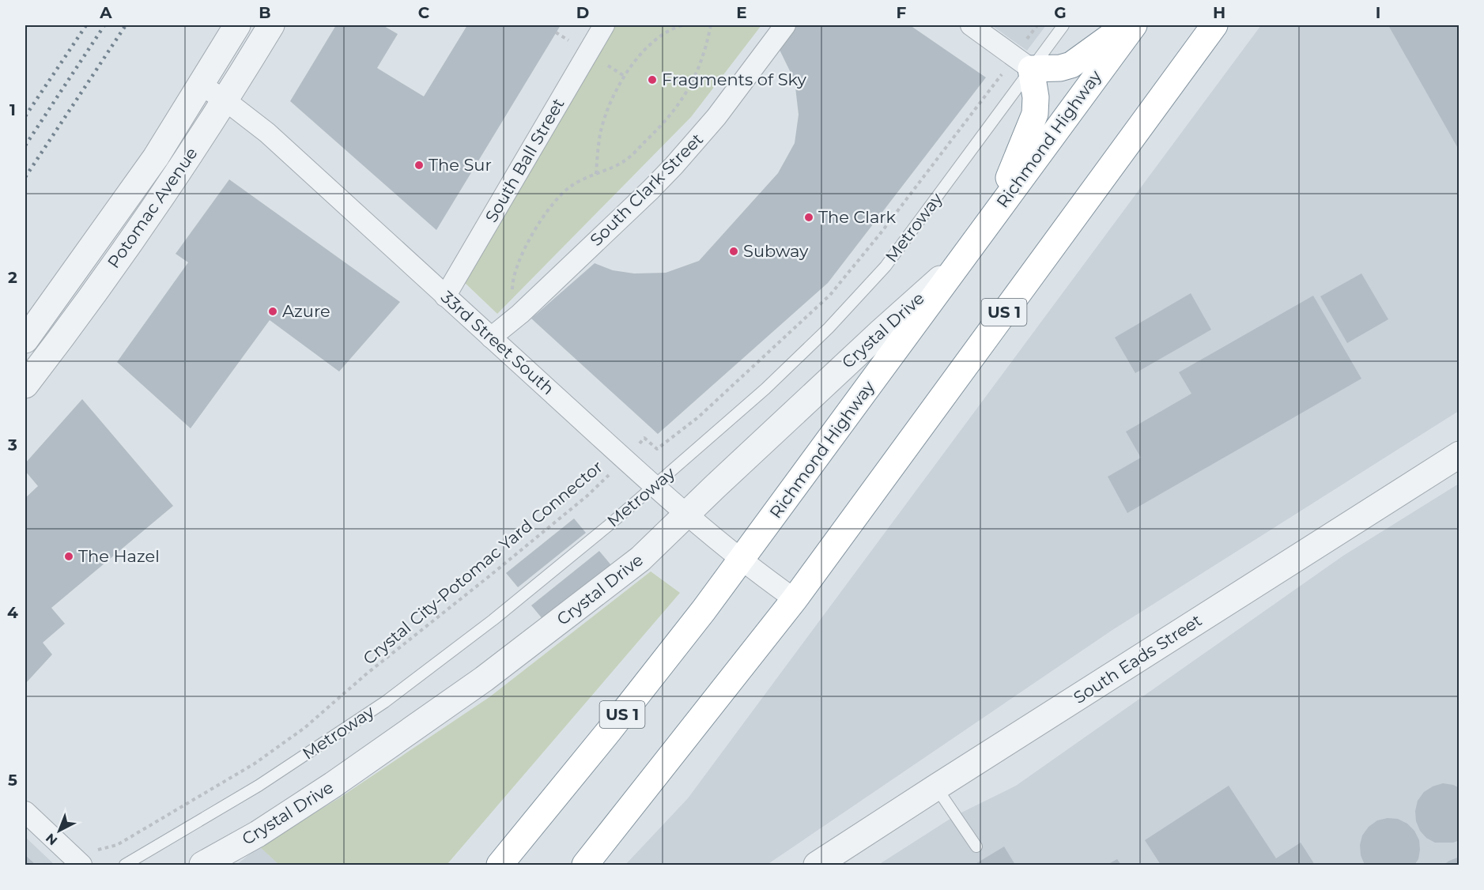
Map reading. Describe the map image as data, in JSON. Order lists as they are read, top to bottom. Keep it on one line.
{"streets":{"highway":["Richmond Highway","US 1"],"street":["South Ball Street","South Clark Street","Potomac Avenue","Crystal Drive","33rd Street South","South Eads Street"],"lane":["Metroway"],"path":["Crystal City-Potomac Yard Connector"]},"crossings":[["Richmond Highway","Crystal Drive"],["Richmond Highway","33rd Street South"],["South Ball Street","33rd Street South"],["South Clark Street","33rd Street South"],["Potomac Avenue","33rd Street South"],["Metroway","33rd Street South"],["Metroway","Crystal City-Potomac Yard Connector"],["US 1","33rd Street South"],["Crystal Drive","33rd Street South"],["33rd Street South","Crystal City-Potomac Yard Connector"]],"places":["Fragments of Sky","The Sur","The Clark","Subway","Azure","The Hazel"],"north":"bottom left","grid":{"columns":["A","B","C","D","E","F","G","H","I"],"rows":["1","2","3","4","5"]}}
